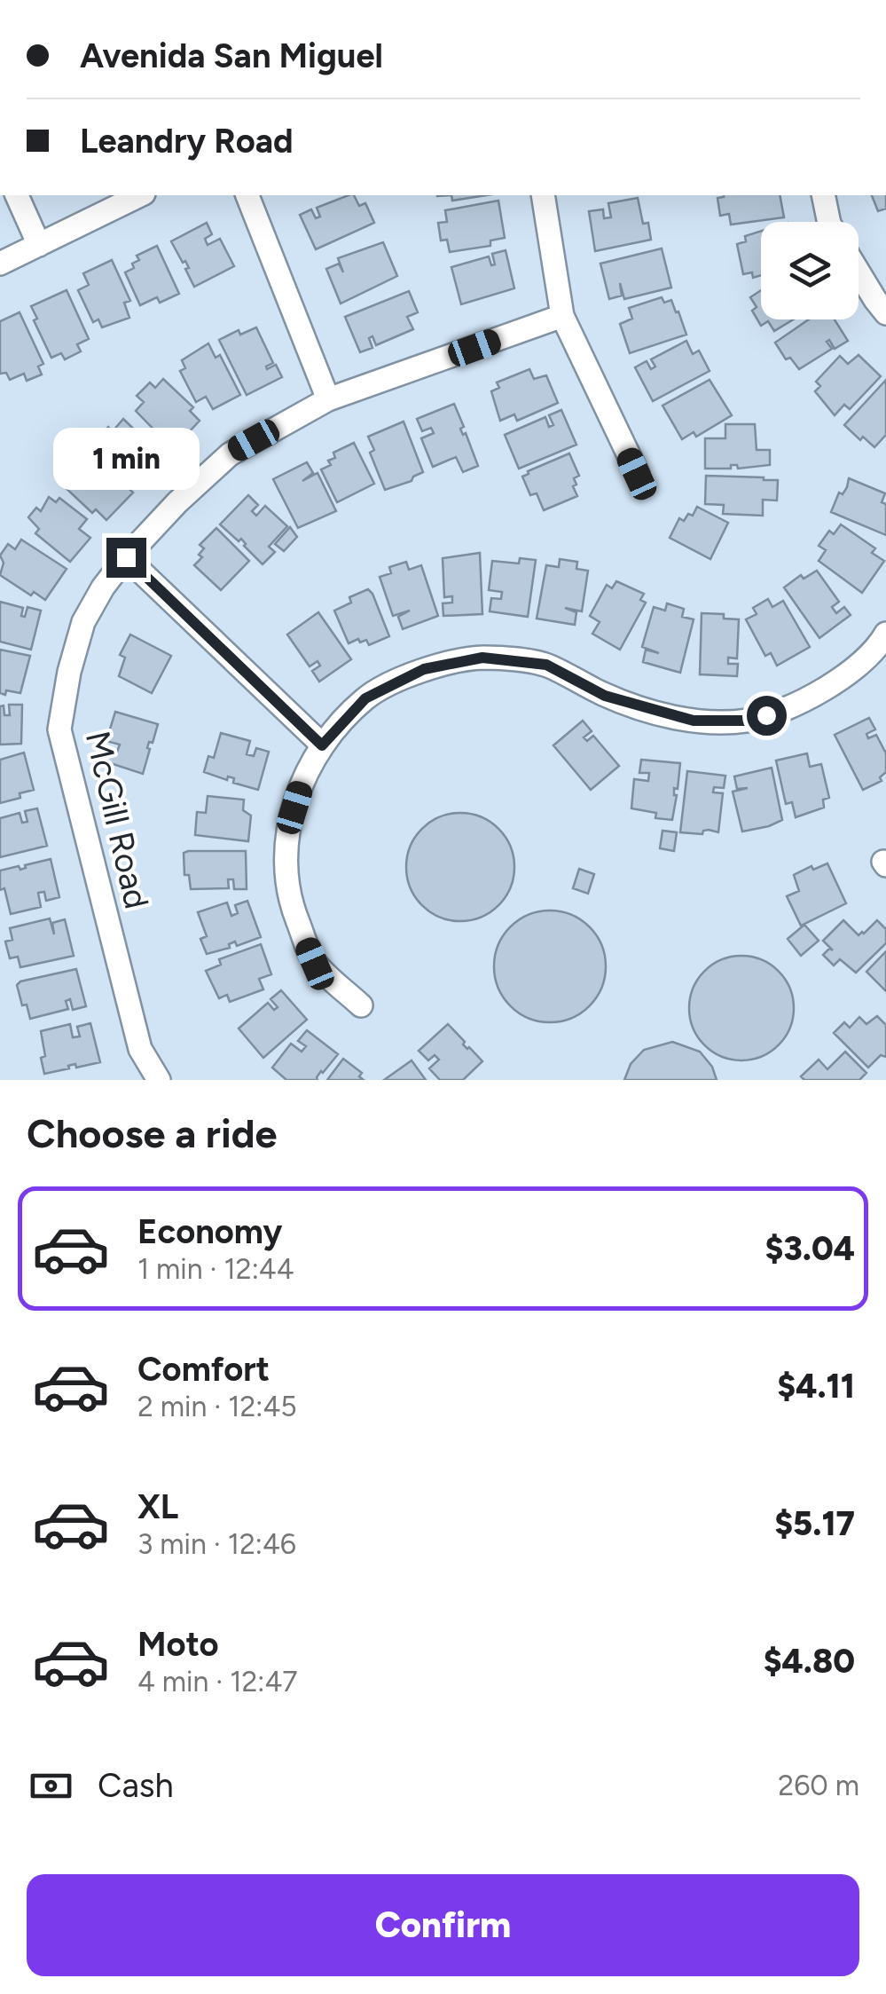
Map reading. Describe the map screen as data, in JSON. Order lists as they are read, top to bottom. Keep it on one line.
{"streets":{"street":["McGill Road"]},"page":{"banner":["Avenida San Miguel","Leandry Road"],"bubble":"1 min","heading":"Choose a ride","list":[{"name":"Economy","note":"1 min · 12:44","value":"$3.04"},{"name":"Comfort","note":"2 min · 12:45","value":"$4.11"},{"name":"XL","note":"3 min · 12:46","value":"$5.17"},{"name":"Moto","note":"4 min · 12:47","value":"$4.80"}],"pay":["Cash","260 m"],"buttons":"Confirm"}}
